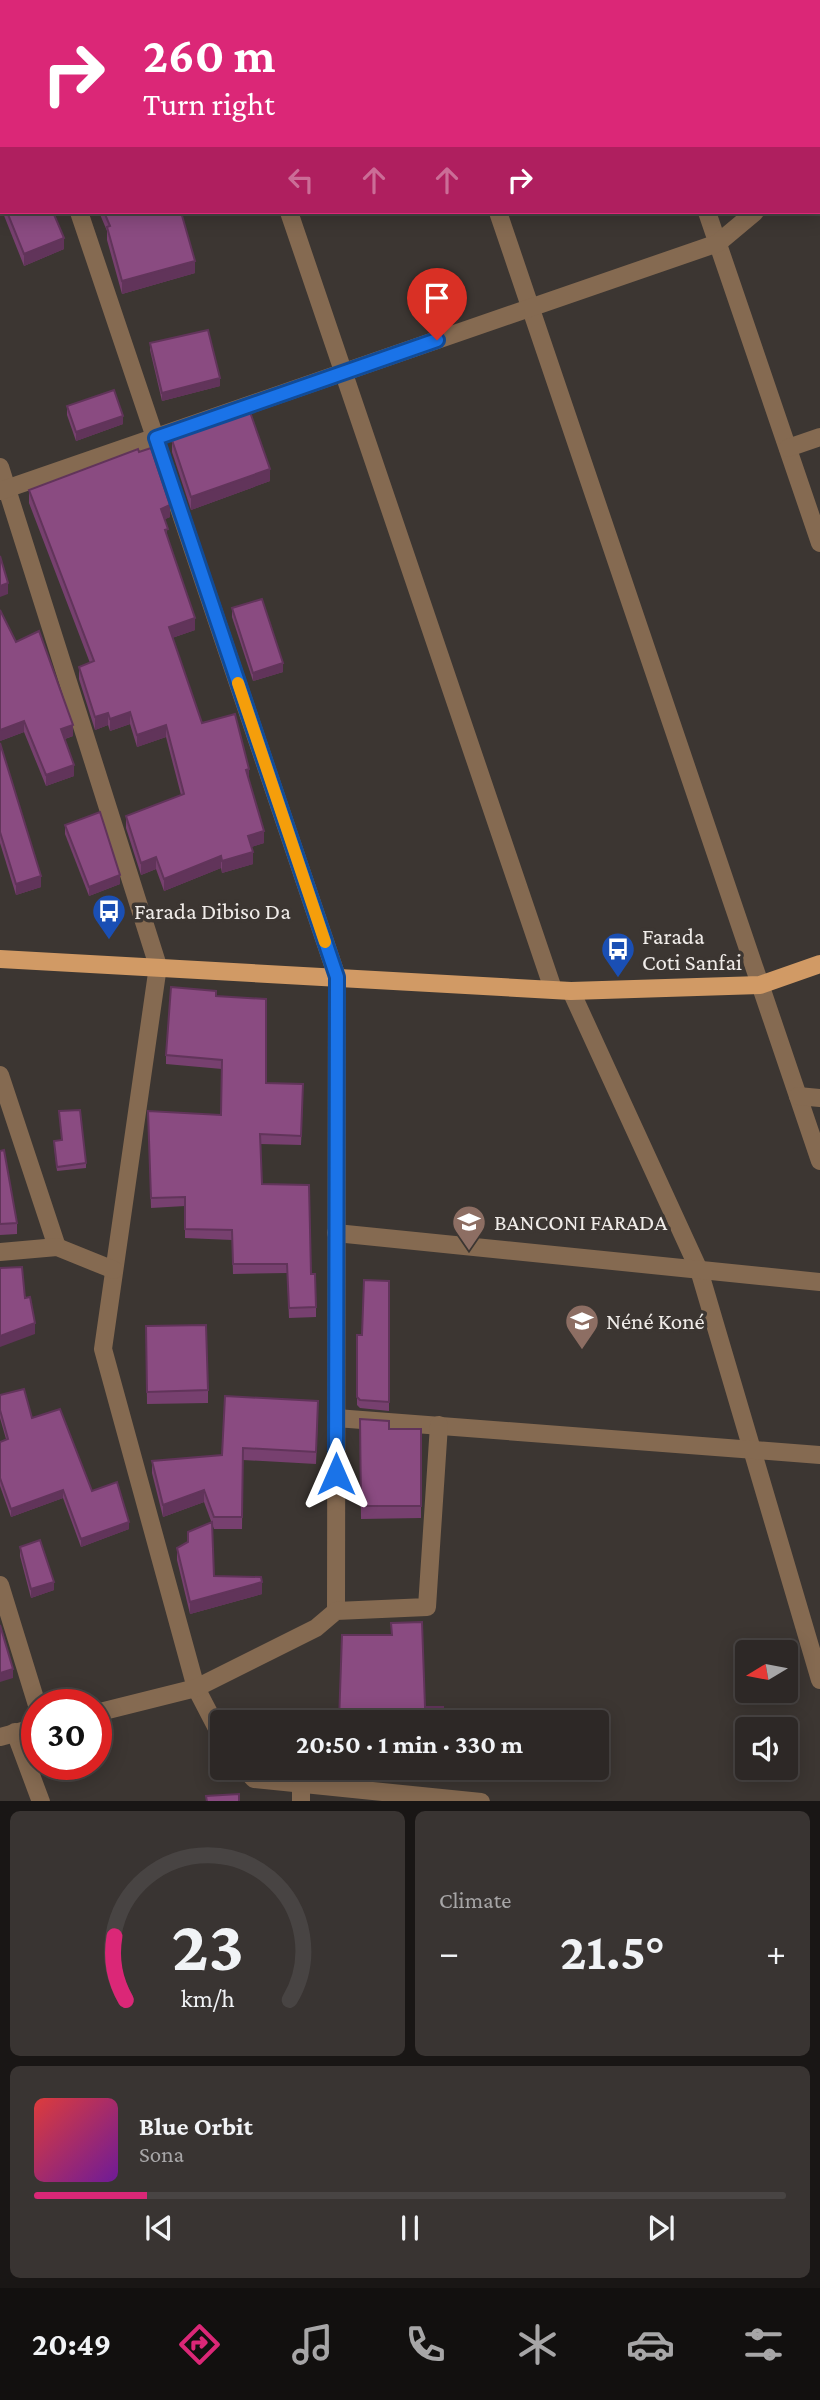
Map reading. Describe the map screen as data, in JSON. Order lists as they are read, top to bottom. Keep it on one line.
{"places":{"bus stop":["Farada Dibiso Da","Farada Coti Sanfai"],"school or university":["BANCONI FARADA","Néné Koné"]},"north":"left","page":{"turn":["260 m","Turn right"],"limit":"30","trip":"20:50 · 1 min · 330 m","tile":"Climate","heat":["−","21.5°","+"],"song":["Blue Orbit","Sona"],"tabs":"20:49","gauge":["23","km/h"]}}
